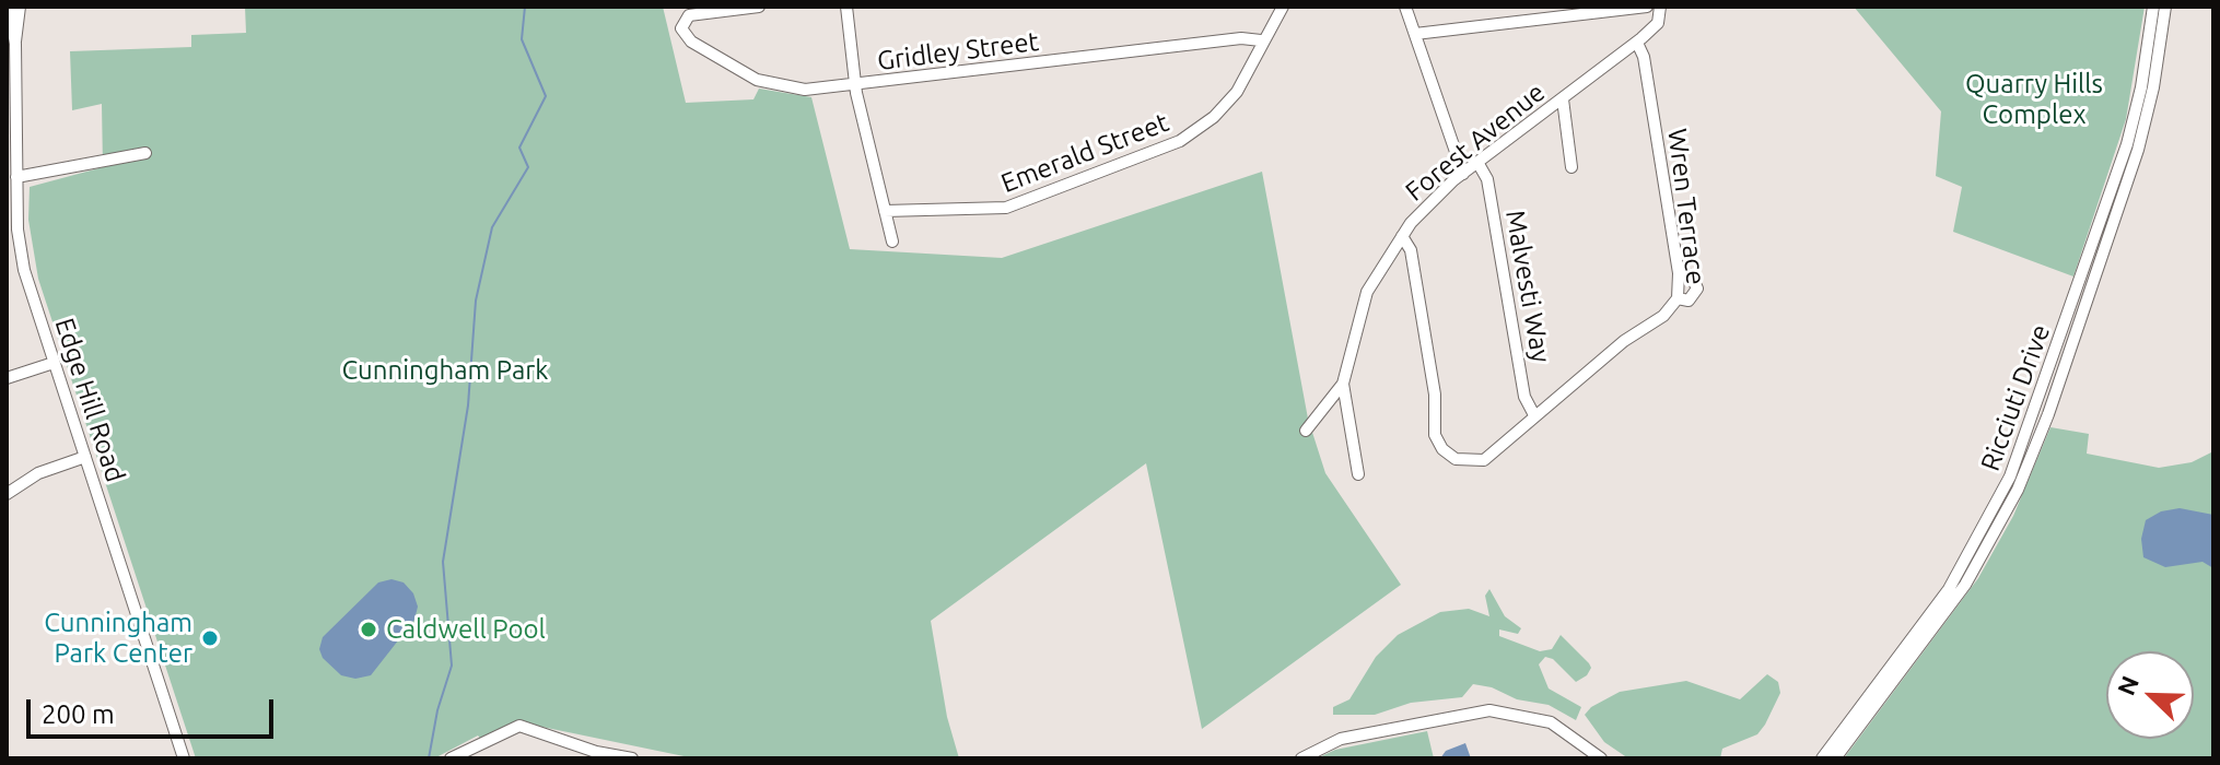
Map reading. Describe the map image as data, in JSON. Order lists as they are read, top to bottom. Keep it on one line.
{"streets":{"street":["Gridley Street","Forest Avenue","Emerald Street","Wren Terrace","Malvesti Way","Ricciuti Drive","Edge Hill Road"]},"crossings":[["Gridley Street","Emerald Street"],["Forest Avenue","Wren Terrace"],["Forest Avenue","Malvesti Way"],["Wren Terrace","Malvesti Way"]],"parks":["Quarry Hills Complex","Cunningham Park"],"places":["Caldwell Pool","Cunningham Park Center"],"scale_bar":"200 m","north":"top left"}
